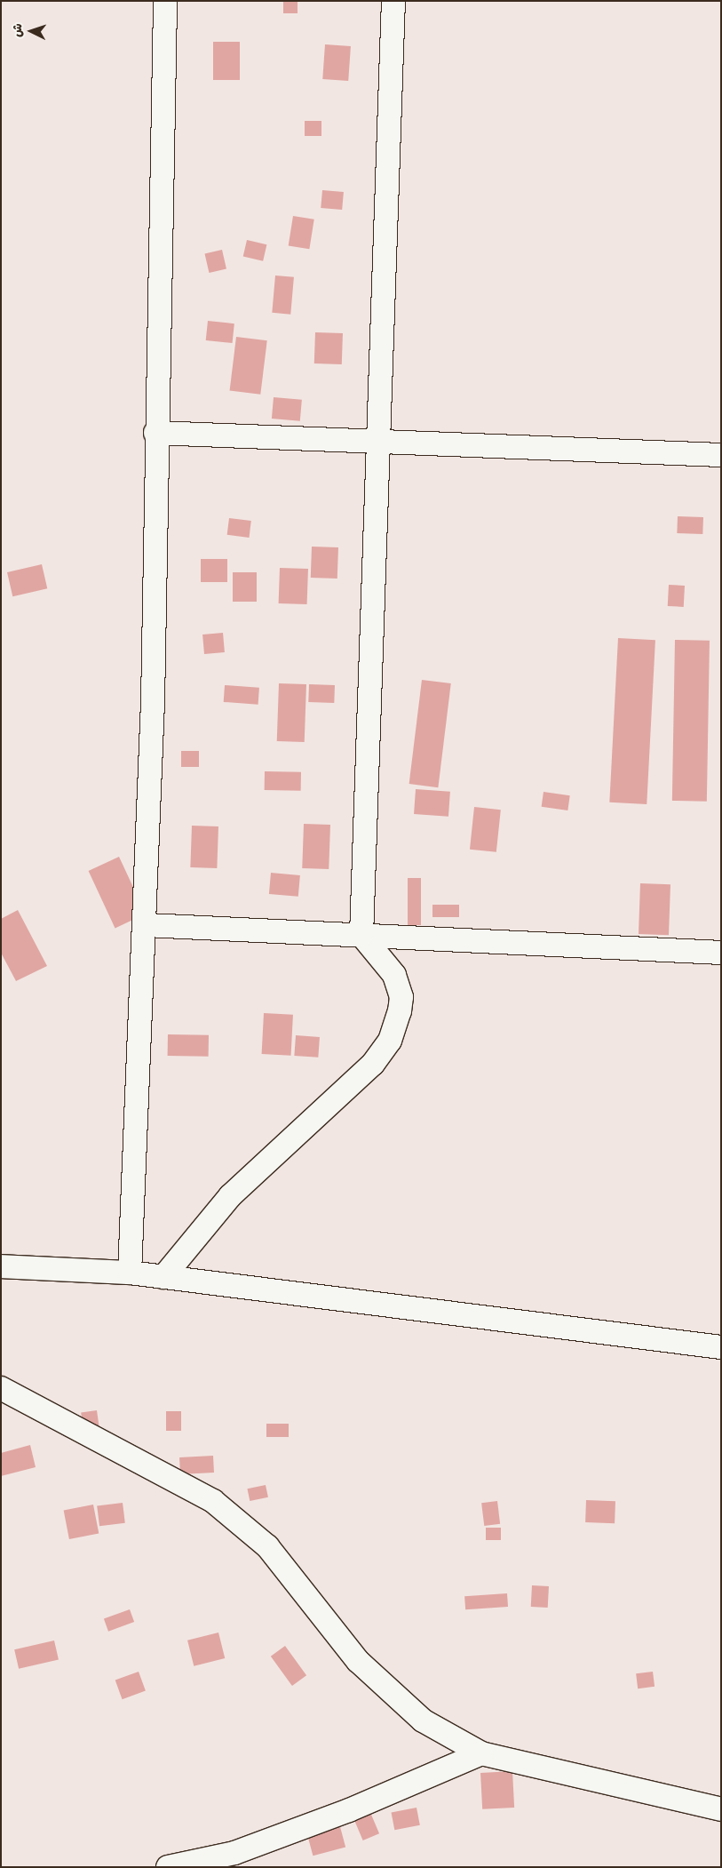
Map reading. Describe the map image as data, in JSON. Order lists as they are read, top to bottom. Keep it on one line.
{"north":"left"}
